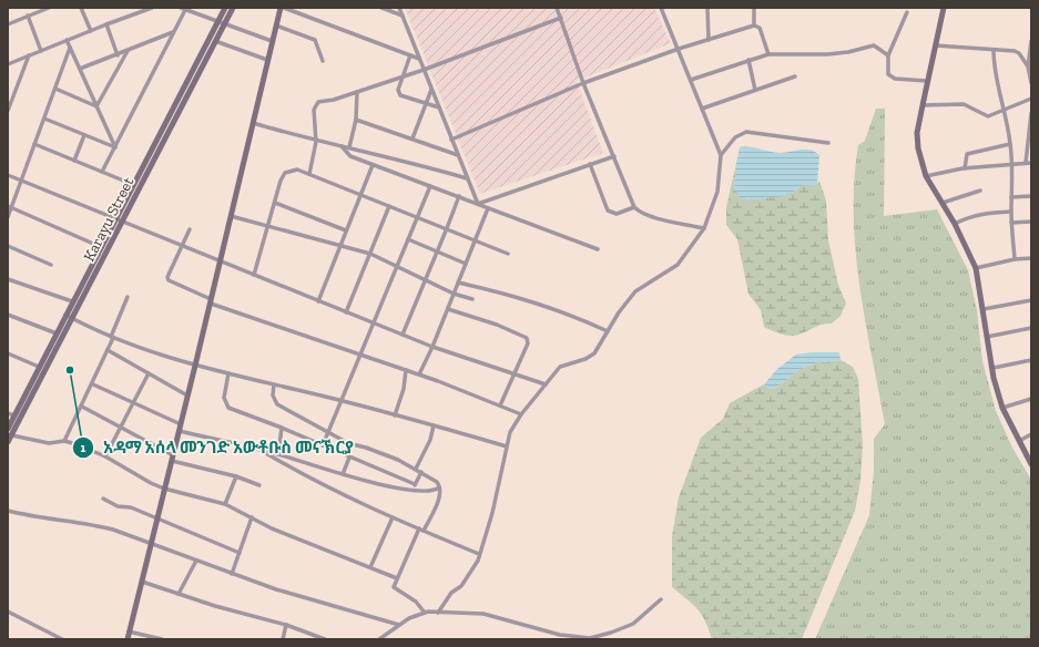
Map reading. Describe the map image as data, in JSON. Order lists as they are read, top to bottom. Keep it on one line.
{"streets":{"street":["Karayu Street"]},"places":["አዳማ አሰላ መንገድ አውቶቡስ መናኽርያ"]}
